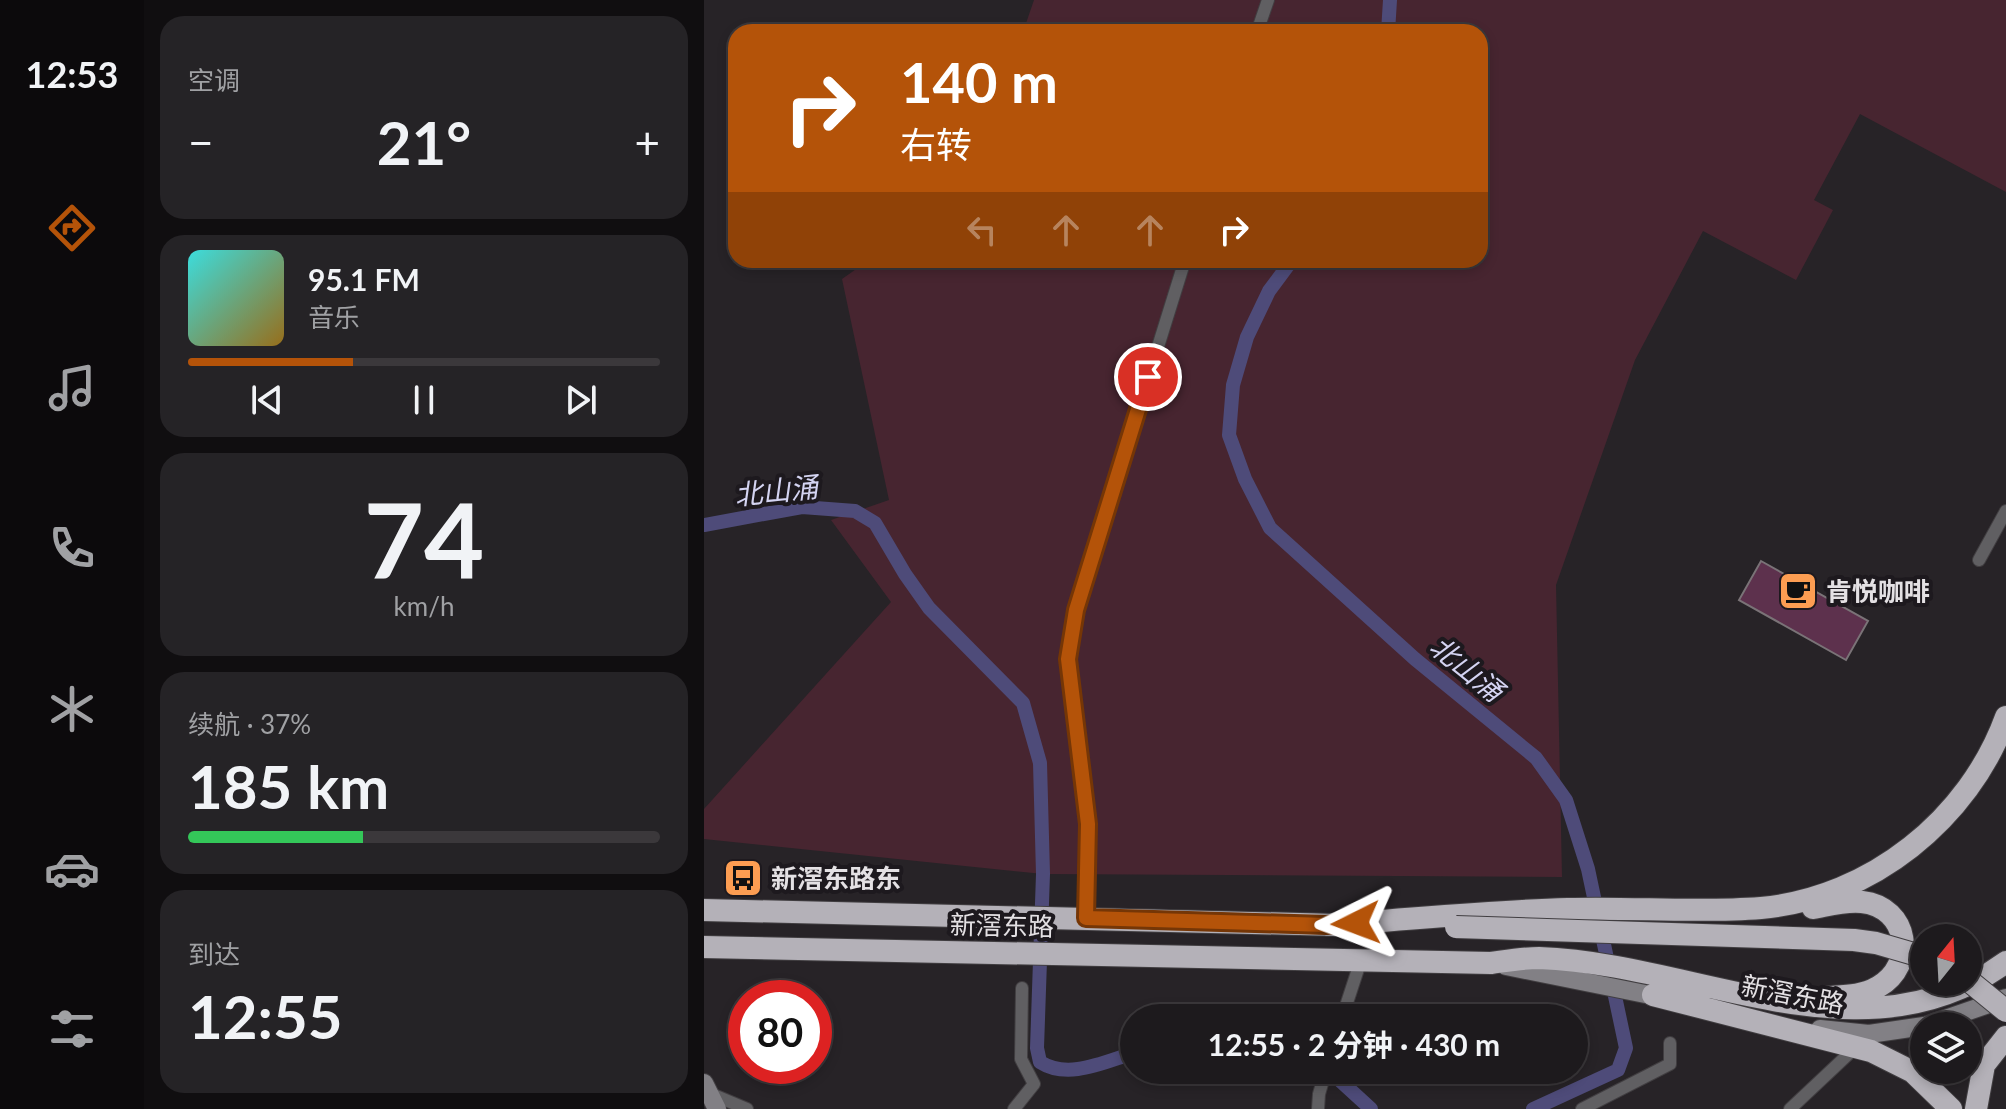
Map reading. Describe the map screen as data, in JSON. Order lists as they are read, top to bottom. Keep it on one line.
{"streets":{"highway":["新滘东路"]},"water":["北山涌"],"places":{"cafe":["肯悦咖啡"],"bus stop":["新滘东路东"]},"north":"top","page":{"tabs":"12:53","tile":["空调",["74","km/h"],["续航 · 37%","185 km"],["到达","12:55"]],"turn":["140 m","右转"],"heat":["−","21°","+"],"song":["95.1 FM","音乐"],"limit":"80","trip":"12:55 · 2 分钟 · 430 m"}}
